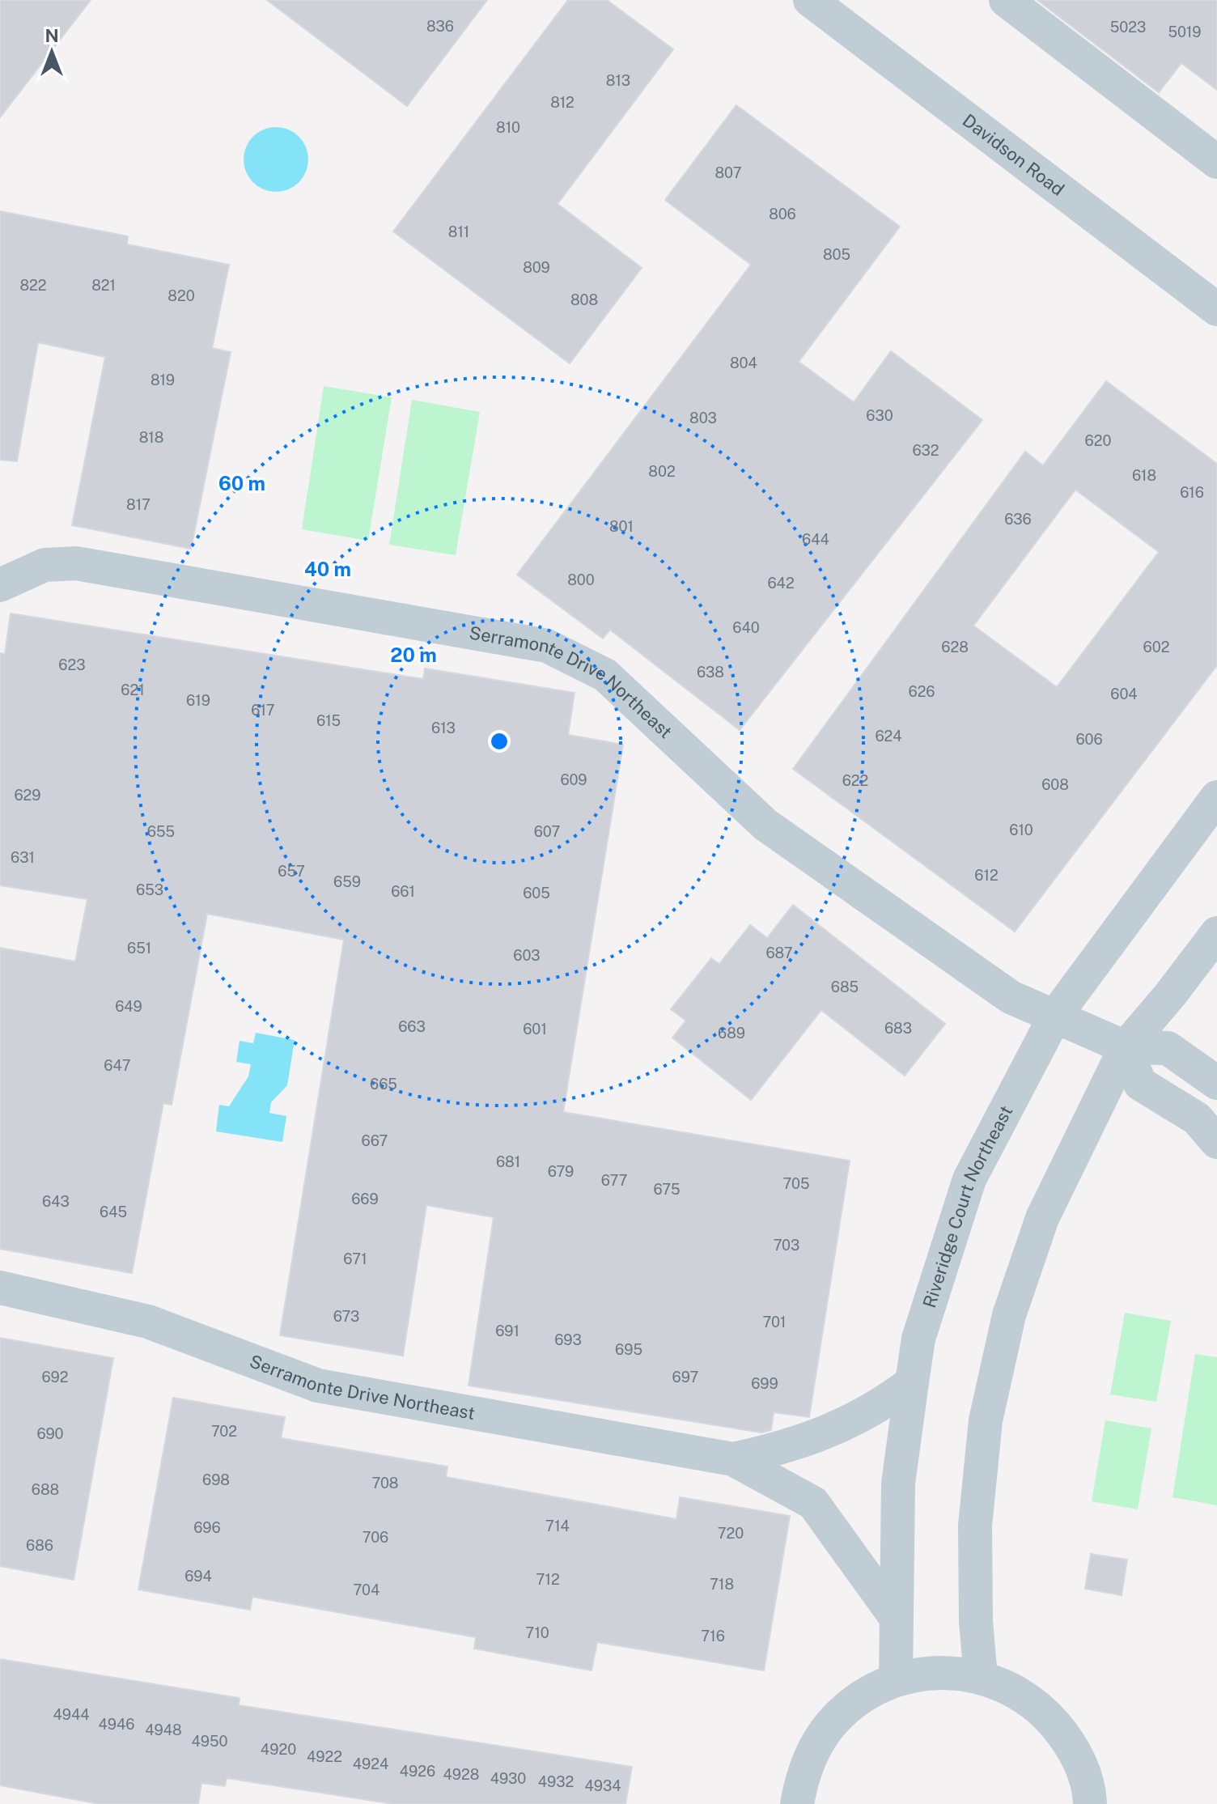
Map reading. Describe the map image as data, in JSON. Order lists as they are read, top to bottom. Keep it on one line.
{"streets":{"street":["Davidson Road","Serramonte Drive Northeast","Riveridge Court Northeast"]},"crossings":[["Serramonte Drive Northeast","Riveridge Court Northeast"]],"house_numbers":["836","5023","5019","813","812","810","807","806","811","805","809","822","821","820","808","804","819","630","803","818","620","632","802","618","616","817","636","801","644","800","642","640","628","602","623","638","621","626","604","619","617","615","613","624","606","609","622","608","629","610","655","607","631","657","612","659","653","661","605","651","687","603","685","649","663","683","601","689","647","665","667","681","679","677","705","675","669","643","645","703","671","673","701","691","693","695","692","697","699","702","690","698","708","688","714","696","720","706","686","694","712","718","704","710","716","4944","4946","4948","4950","4920","4922","4924","4926","4928","4930","4932","4934"],"north":"top","rings":["60 m","40 m","20 m"]}
